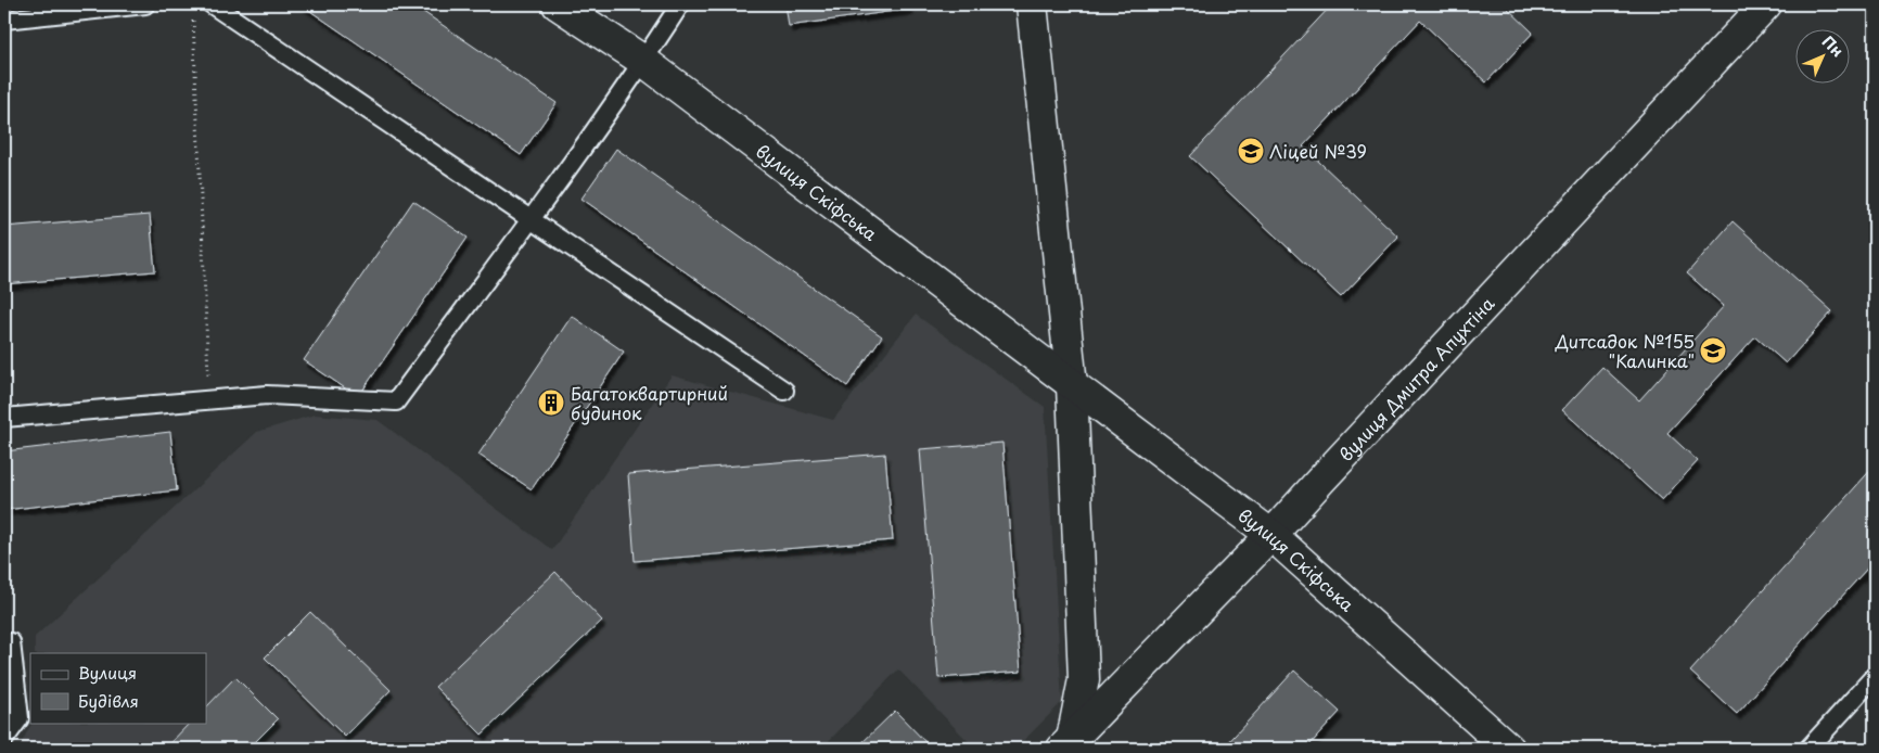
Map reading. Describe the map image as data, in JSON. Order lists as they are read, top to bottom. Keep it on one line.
{"streets":{"street":["вулиця Скіфська","вулиця Дмитра Апухтіна"]},"crossings":[["вулиця Скіфська","вулиця Дмитра Апухтіна"]],"places":{"school or university":["Ліцей №39","Дитсадок №155 \"Калинка\""],"building":["Багатоквартирний будинок"]},"legend":["Вулиця","Будівля"],"north":"top right"}
